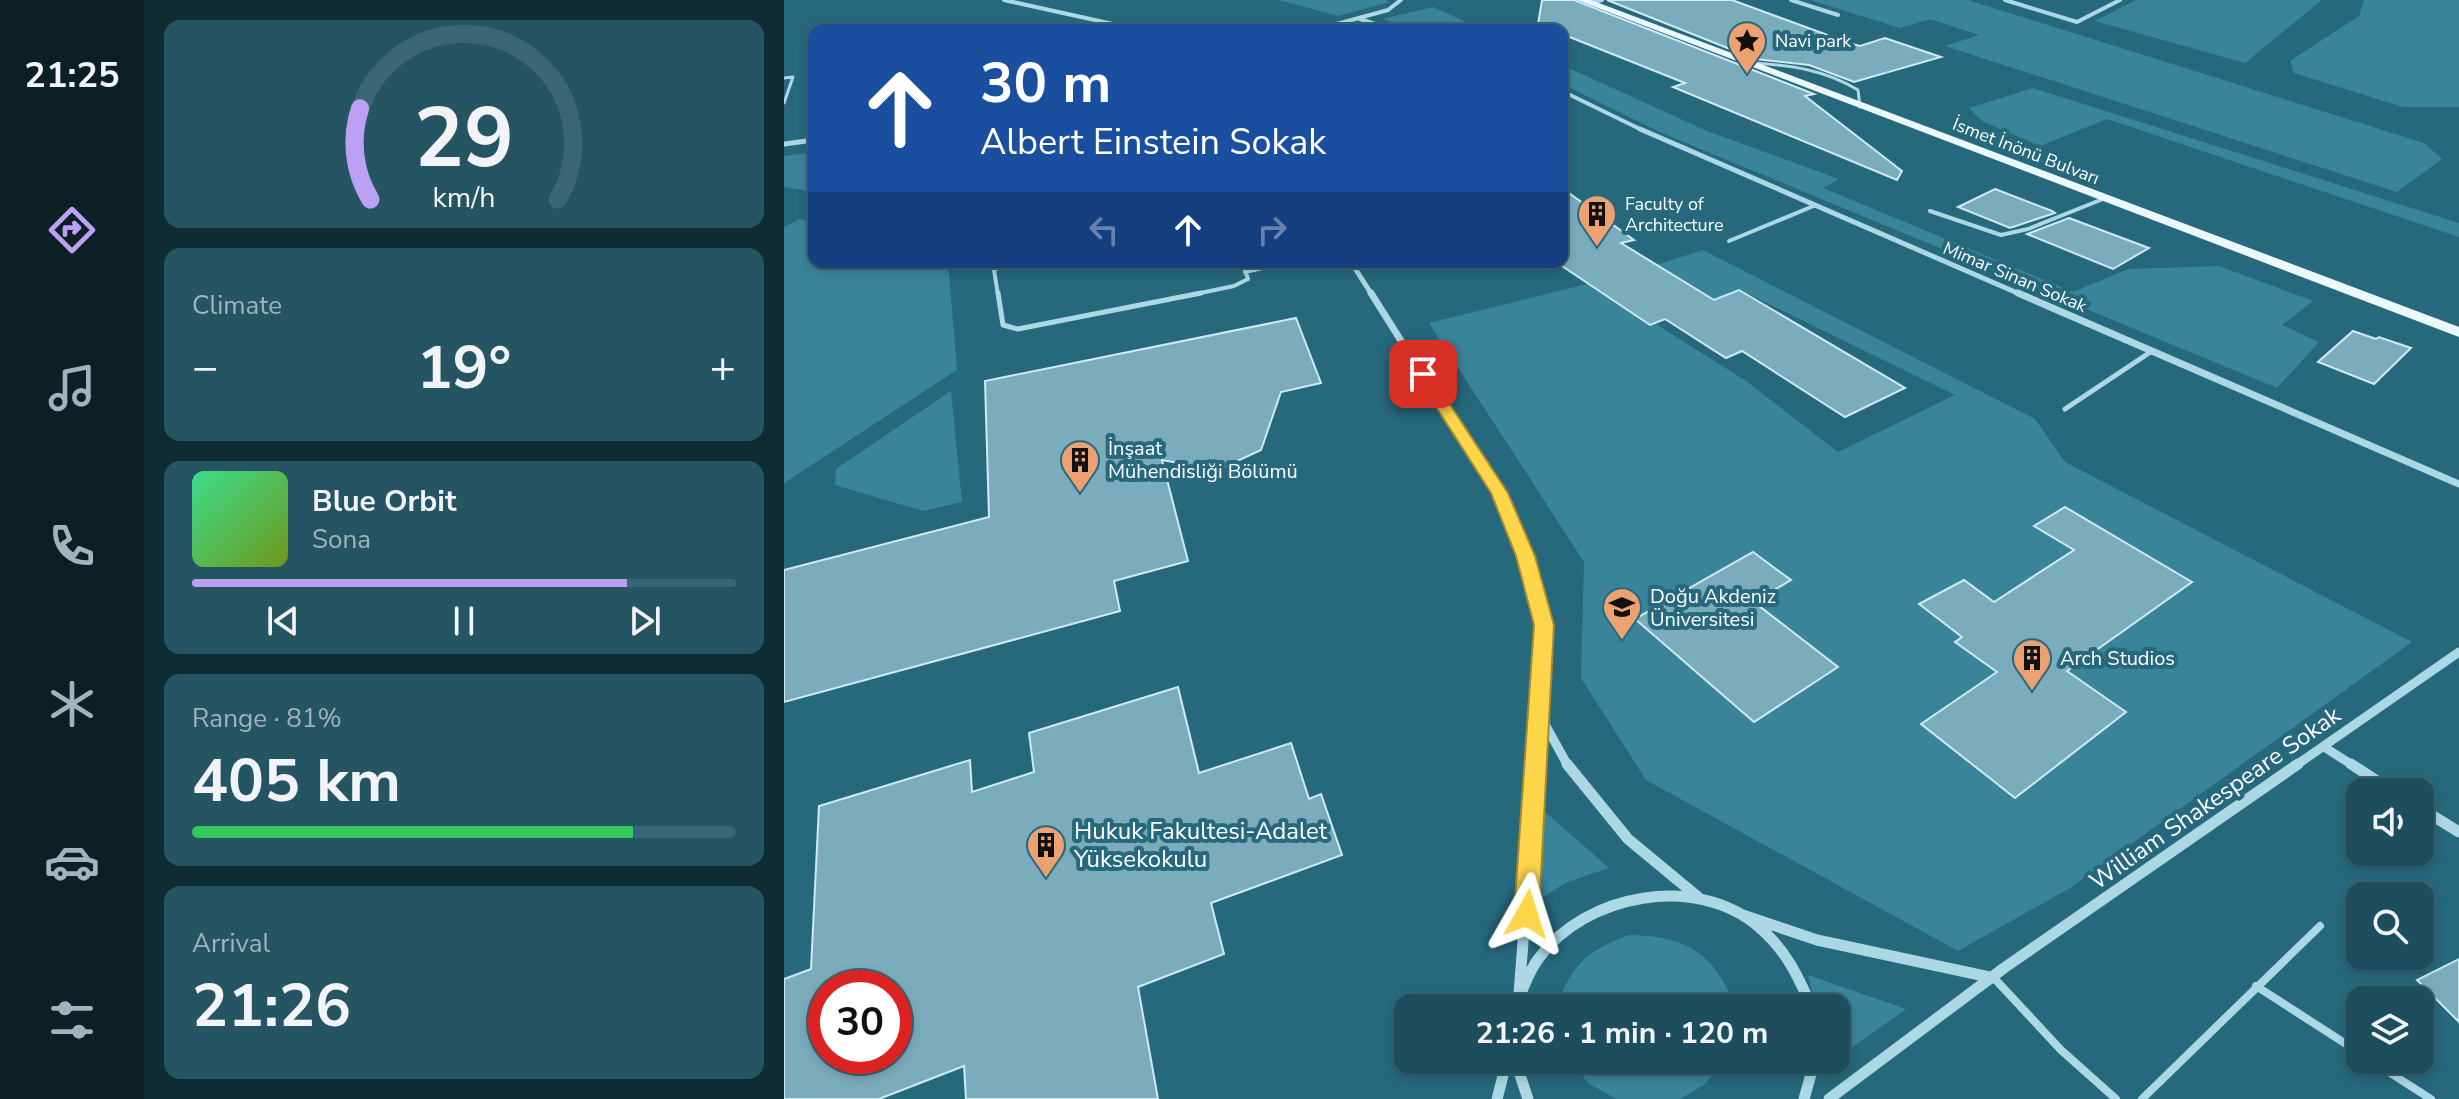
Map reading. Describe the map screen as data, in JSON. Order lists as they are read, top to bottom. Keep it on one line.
{"streets":{"main road":["İsmet İnönü Bulvarı"],"street":["Mimar Sinan Sokak","William Shakespeare Sokak"]},"places":{"place":["Navi park"],"building":["Faculty of Architecture","İnşaat Mühendisliği Bölümü","Arch Studios","Hukuk Fakultesi-Adalet Yüksekokulu"],"school or university":["Doğu Akdeniz Üniversitesi"]},"page":{"tabs":"21:25","turn":["30 m","Albert Einstein Sokak"],"tile":["Climate",["Range · 81%","405 km"],["Arrival","21:26"]],"heat":["−","19°","+"],"song":["Blue Orbit","Sona"],"limit":"30","trip":"21:26 · 1 min · 120 m","gauge":["29","km/h"]}}
